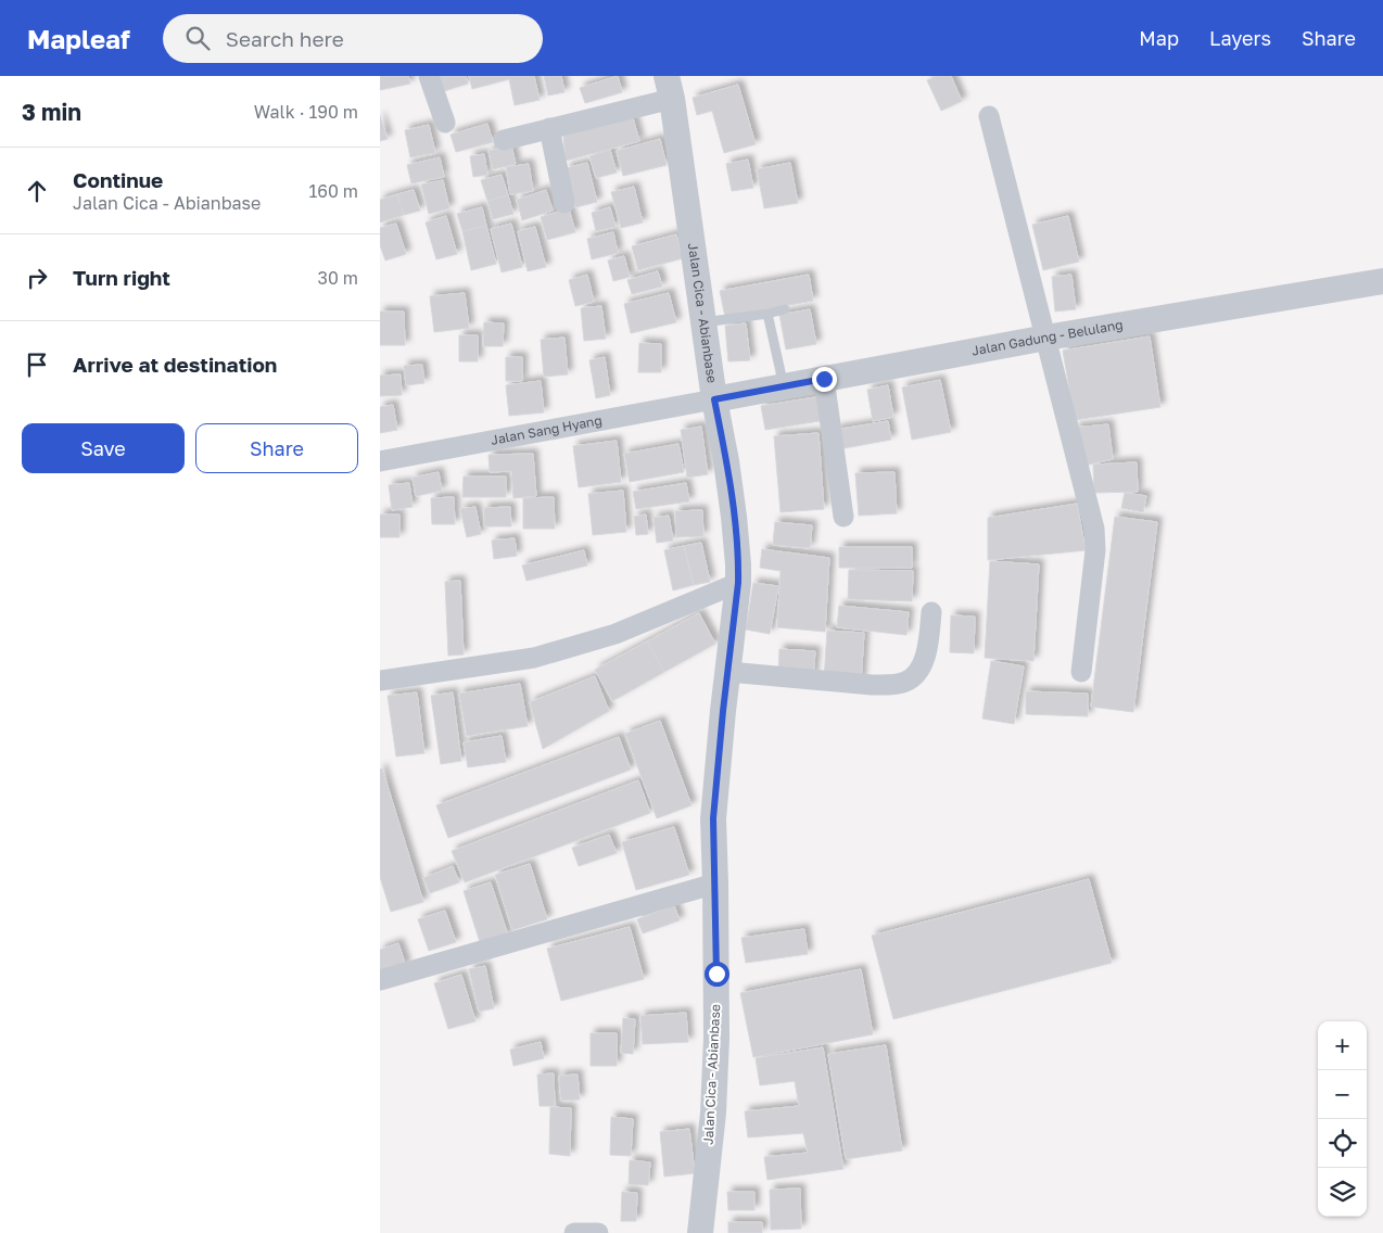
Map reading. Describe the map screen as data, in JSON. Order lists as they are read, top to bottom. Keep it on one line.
{"streets":{"street":["Jalan Cica - Abianbase","Jalan Gadung - Belulang","Jalan Sang Hyang"]},"crossings":[["Jalan Cica - Abianbase","Jalan Gadung - Belulang"],["Jalan Cica - Abianbase","Jalan Sang Hyang"],["Jalan Gadung - Belulang","Jalan Sang Hyang"]],"page":{"header":"Mapleaf","search":"Search here","nav":["Map","Layers","Share"],"heading":["3 min","Walk · 190 m"],"list":[["Continue","Jalan Cica - Abianbase","160 m"],["Turn right","30 m"],"Arrive at destination"],"buttons":["Save","Share"],"map_buttons":["+","−"]}}
